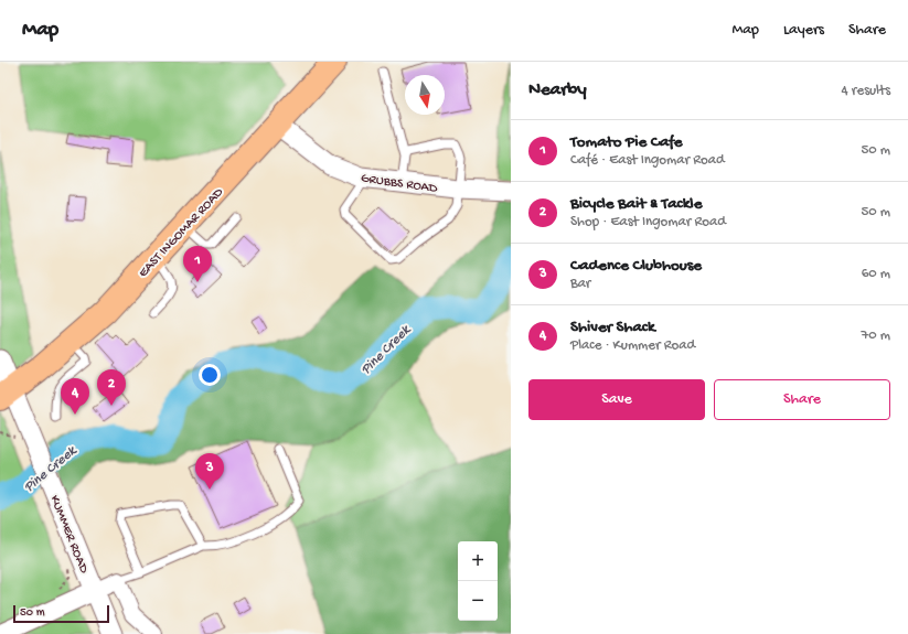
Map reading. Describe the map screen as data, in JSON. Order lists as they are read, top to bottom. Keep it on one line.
{"streets":{"main road":["EAST INGOMAR ROAD"],"street":["GRUBBS ROAD","KUMMER ROAD"]},"crossings":[["GRUBBS ROAD","EAST INGOMAR ROAD"],["EAST INGOMAR ROAD","KUMMER ROAD"]],"water":["Pine Creek"],"scale_bar":"50 m","north":"bottom","page":{"header":"Map","nav":["Map","Layers","Share"],"heading":["Nearby","4 results"],"list":[{"mark":"1","name":"Tomato Pie Cafe","note":"Café · East Ingomar Road","value":"50 m"},{"mark":"2","name":"Bicycle Bait & Tackle","note":"Shop · East Ingomar Road","value":"50 m"},{"mark":"3","name":"Cadence Clubhouse","note":"Bar","value":"60 m"},{"mark":"4","name":"Shiver Shack","note":"Place · Kummer Road","value":"70 m"}],"pins":["1","2","4","3"],"buttons":["Save","Share"],"map_buttons":["+","−"],"scale":"50 m"}}
